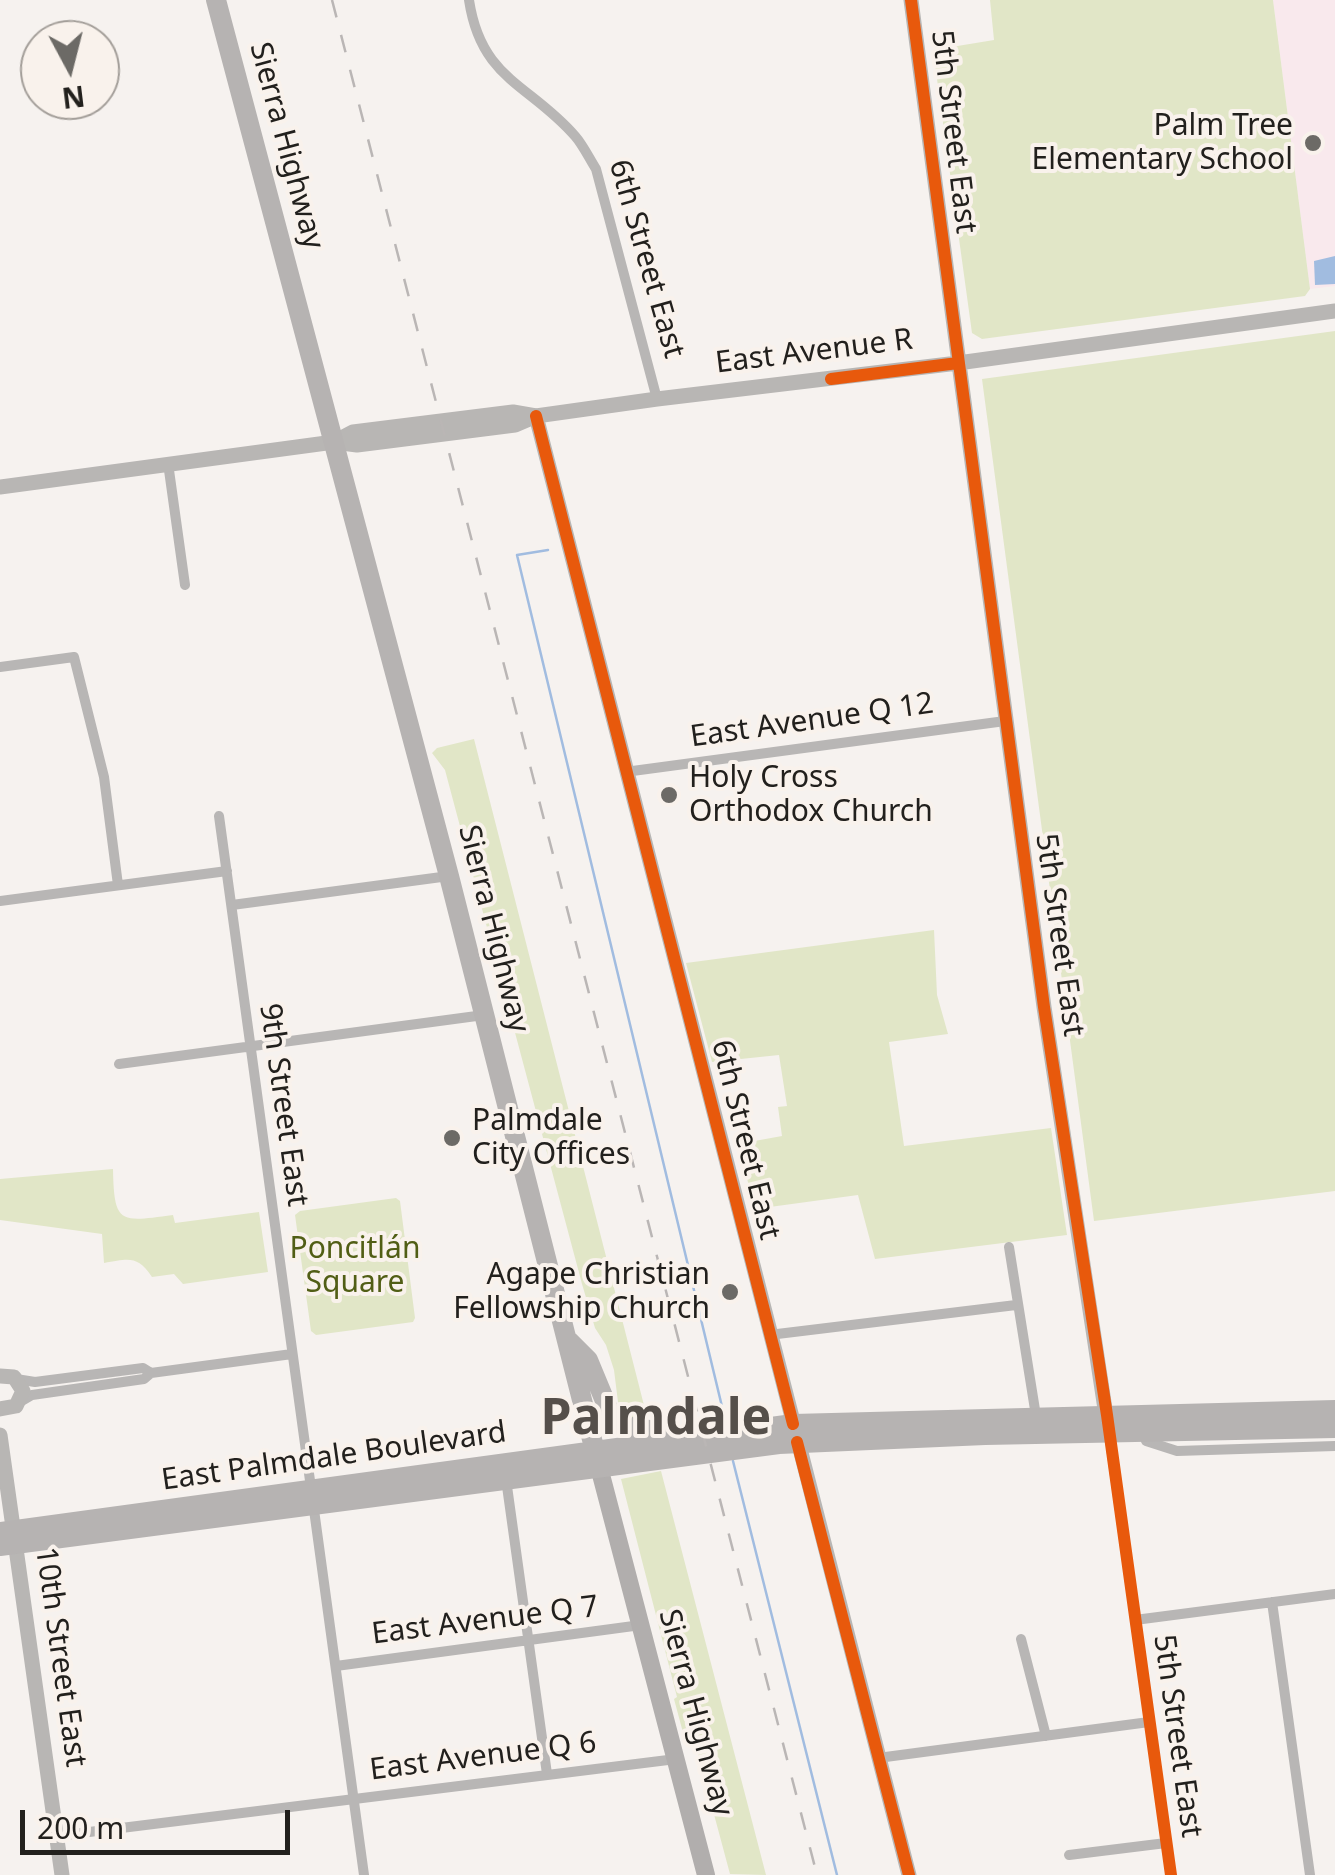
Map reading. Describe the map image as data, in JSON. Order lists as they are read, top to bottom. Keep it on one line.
{"streets":{"highway":["Sierra Highway","East Palmdale Boulevard"],"street":["5th Street East","6th Street East","East Avenue R","East Avenue Q 12","9th Street East","East Avenue Q 7","10th Street East","East Avenue Q 6"]},"crossings":[["5th Street East","East Avenue R"],["5th Street East","East Avenue Q 12"],["5th Street East","East Palmdale Boulevard"],["Sierra Highway","East Avenue R"],["Sierra Highway","East Palmdale Boulevard"],["Sierra Highway","East Avenue Q 7"],["Sierra Highway","East Avenue Q 6"],["6th Street East","East Avenue R"],["6th Street East","East Avenue Q 12"],["6th Street East","East Palmdale Boulevard"],["9th Street East","East Palmdale Boulevard"],["9th Street East","East Avenue Q 7"],["9th Street East","East Avenue Q 6"],["East Palmdale Boulevard","10th Street East"],["10th Street East","East Avenue Q 6"]],"districts":["Palmdale"],"parks":["Poncitlán Square"],"places":["Palm Tree Elementary School","Holy Cross Orthodox Church","Palmdale City Offices","Agape Christian Fellowship Church"],"scale_bar":"200 m","north":"bottom"}
